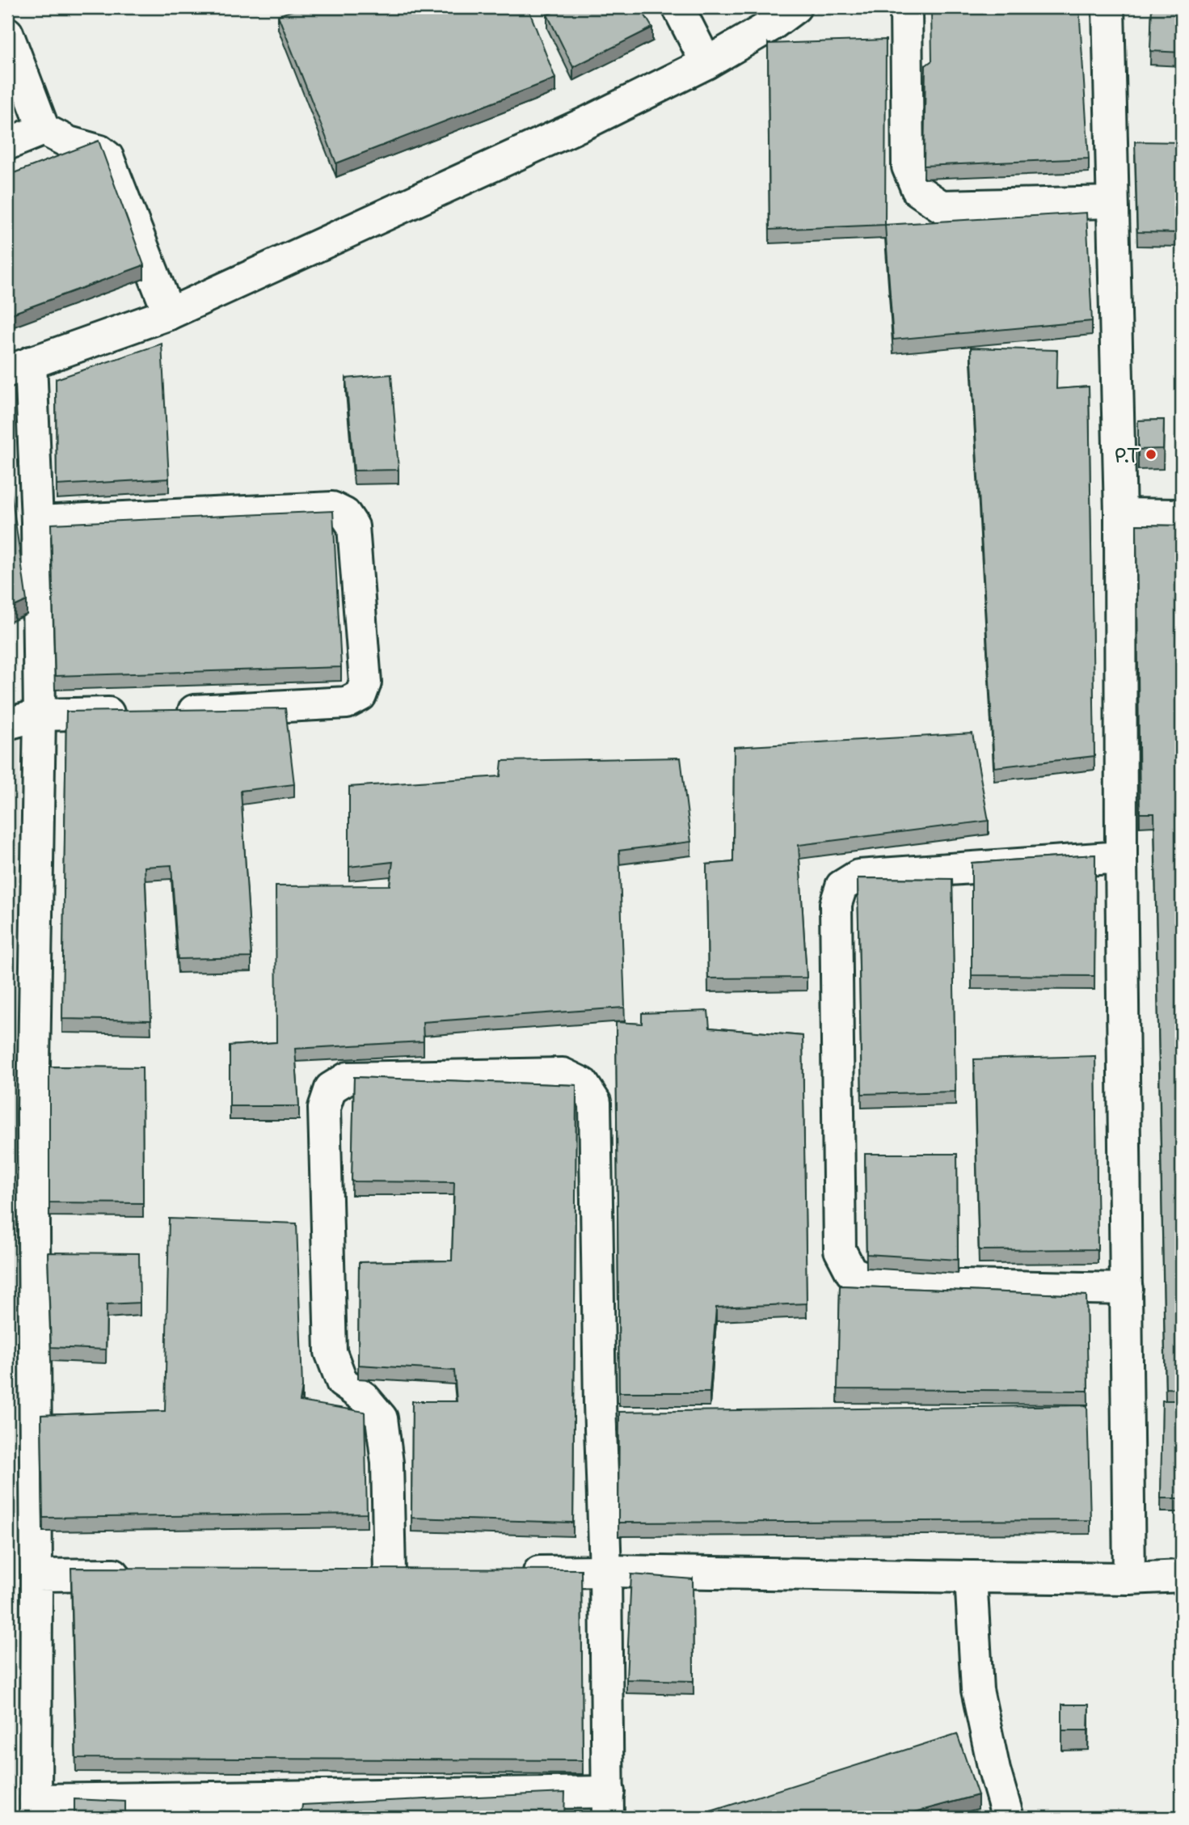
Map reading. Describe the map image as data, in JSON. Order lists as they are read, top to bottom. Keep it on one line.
{"places":["P.T"]}
